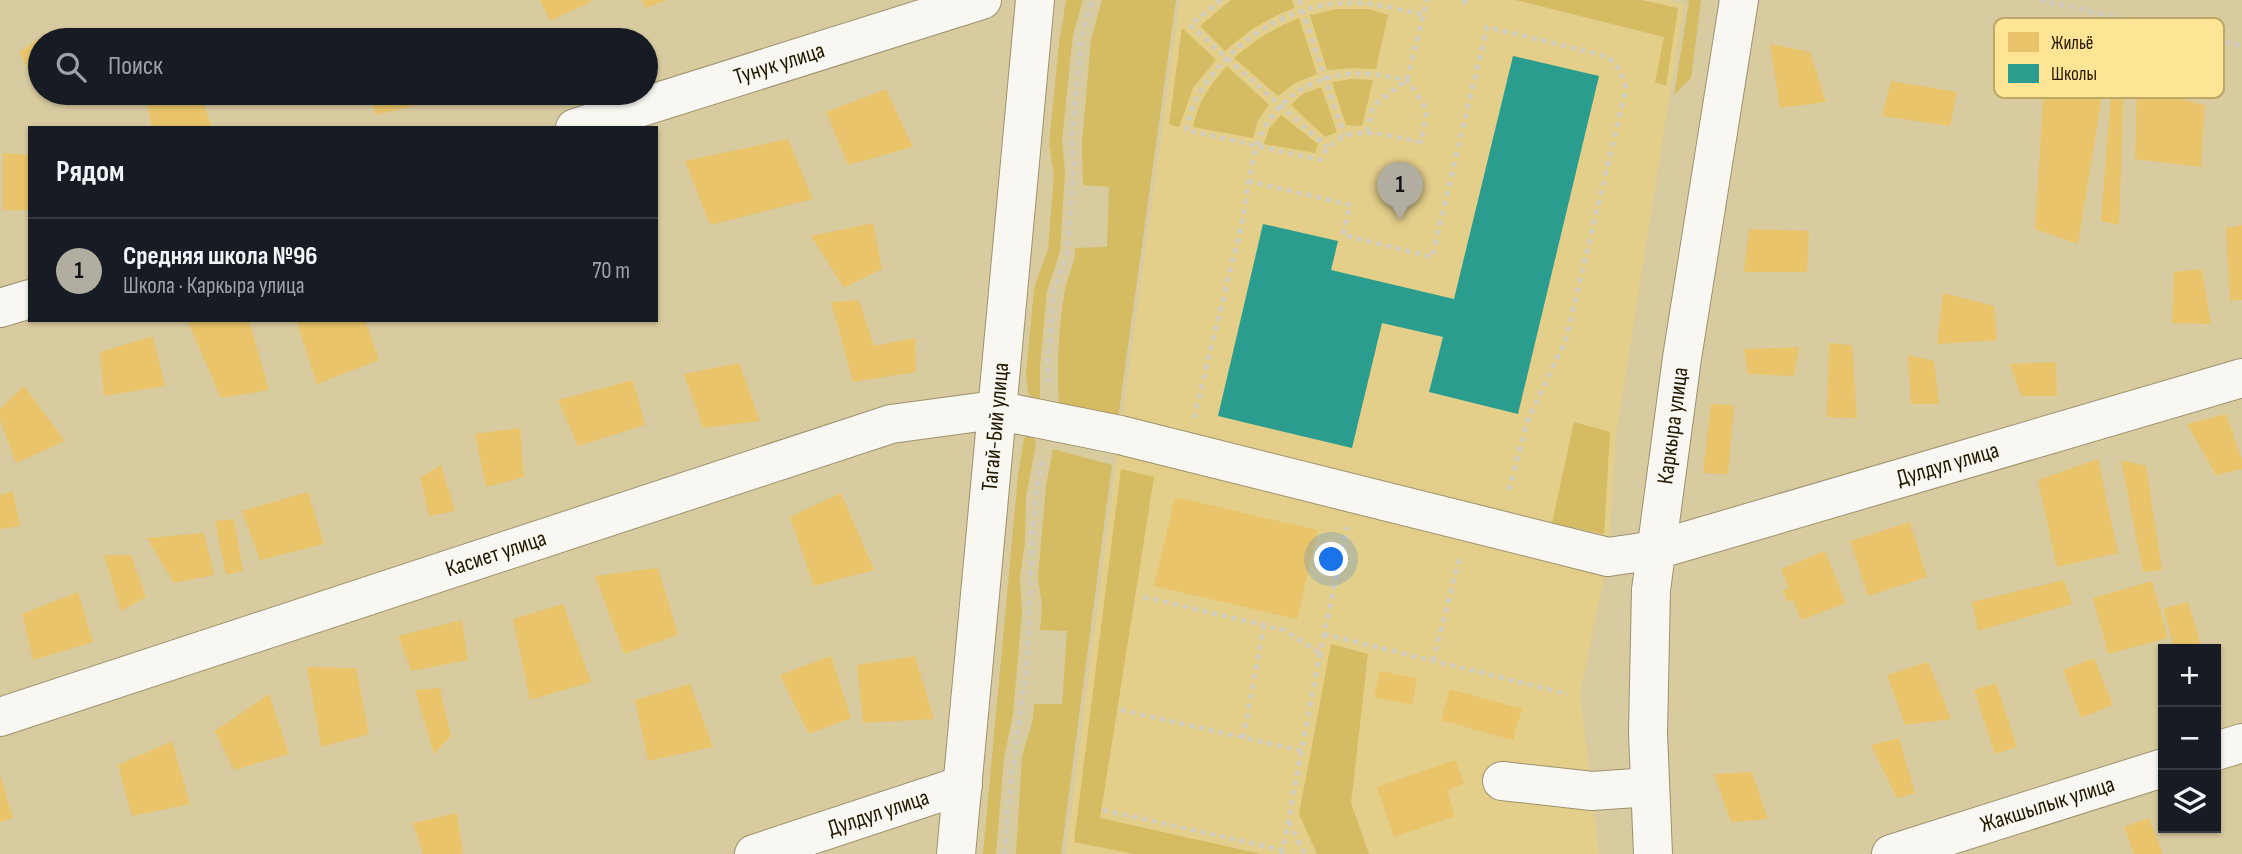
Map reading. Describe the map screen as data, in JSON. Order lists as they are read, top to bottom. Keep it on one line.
{"streets":{"street":["Тунук улица","Каркыра улица","Тагай-Бий улица","Дулдул улица","Касиет улица","Жакшылык улица"]},"crossings":[["Каркыра улица","Дулдул улица"],["Тагай-Бий улица","Дулдул улица"],["Тагай-Бий улица","Касиет улица"],["Дулдул улица","Касиет улица"]],"legend":["Жильё","Школы"],"page":{"search":"Поиск","heading":"Рядом","pins":"1","list":[{"mark":"1","name":"Средняя школа №96","note":"Школа · Каркыра улица","value":"70 m"}],"map_buttons":["+","−"]}}
